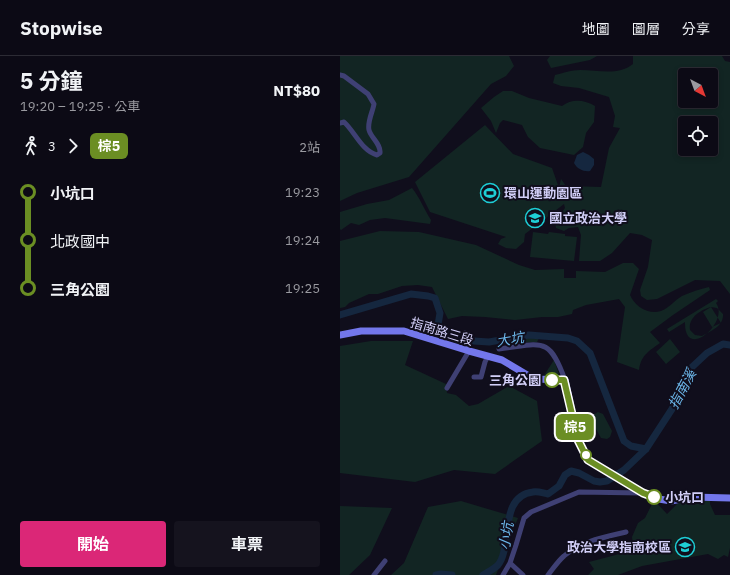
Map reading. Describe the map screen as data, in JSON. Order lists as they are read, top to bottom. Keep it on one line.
{"streets":{"street":["指南路三段"]},"water":["大坑","指南溪","小坑"],"places":{"sports":["環山運動園區"],"school or university":["國立政治大學","政治大學指南校區"],"other":["三角公園","小坑口"]},"lines":["bus line 棕5"],"north":"bottom right","page":{"header":"Stopwise","nav":["地圖","圖層","分享"],"heading":["5 分鐘","19:20 – 19:25 · 公車","NT$80"],"on_map":"棕5","legs":["3","棕5","2站"],"list":[{"name":"小坑口","value":"19:23"},{"name":"北政國中","value":"19:24"},{"name":"三角公園","value":"19:25"}],"buttons":["開始","車票"]}}
